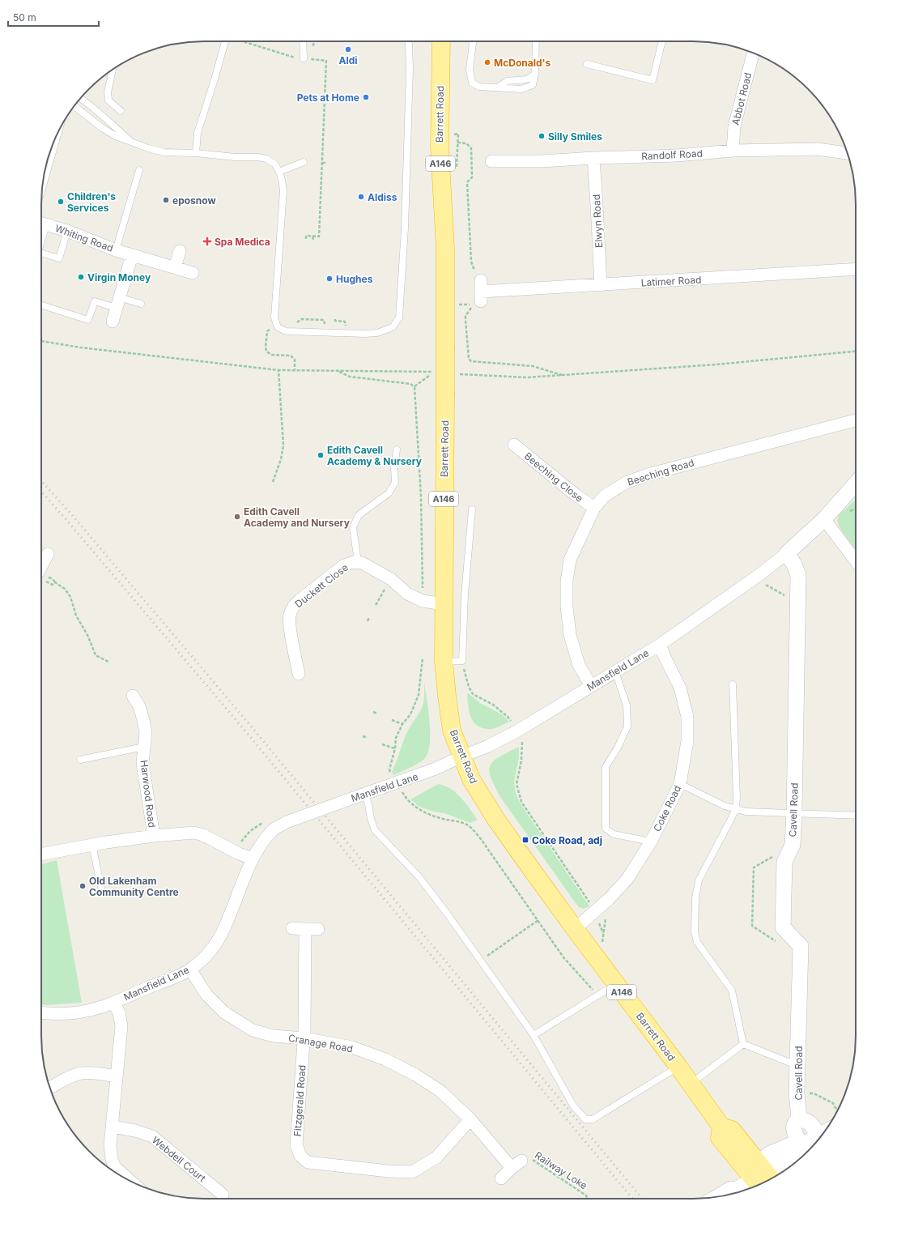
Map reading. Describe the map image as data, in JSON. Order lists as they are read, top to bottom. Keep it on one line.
{"streets":{"highway":["Barrett Road","A146"],"street":["Abbot Road","Randolf Road","Elwyn Road","Whiting Road","Latimer Road","Beeching Road","Beeching Close","Duckett Close","Mansfield Lane","Harwood Road","Coke Road","Cavell Road","Cranage Road","Fitzgerald Road","Webdell Court"],"path":["Railway Loke"]},"crossings":[["Abbot Road","Randolf Road"],["Barrett Road","Duckett Close"],["Barrett Road","Mansfield Lane"],["Barrett Road","Coke Road"],["Randolf Road","Elwyn Road"],["Elwyn Road","Latimer Road"],["Beeching Road","Beeching Close"],["Beeching Road","Mansfield Lane"],["Mansfield Lane","Harwood Road"],["Mansfield Lane","Coke Road"],["Mansfield Lane","Cavell Road"],["Mansfield Lane","Cranage Road"],["Mansfield Lane","Webdell Court"],["Cranage Road","Fitzgerald Road"]],"places":{"other":["Aldi","McDonald's","Pets at Home","Silly Smiles","Aldiss","eposnow","Children's Services","Virgin Money","Hughes","Edith Cavell Academy & Nursery","Edith Cavell Academy and Nursery","Old Lakenham Community Centre"],"health":["Spa Medica"],"transit":["Coke Road, adj"]},"scale_bar":"50 m"}
